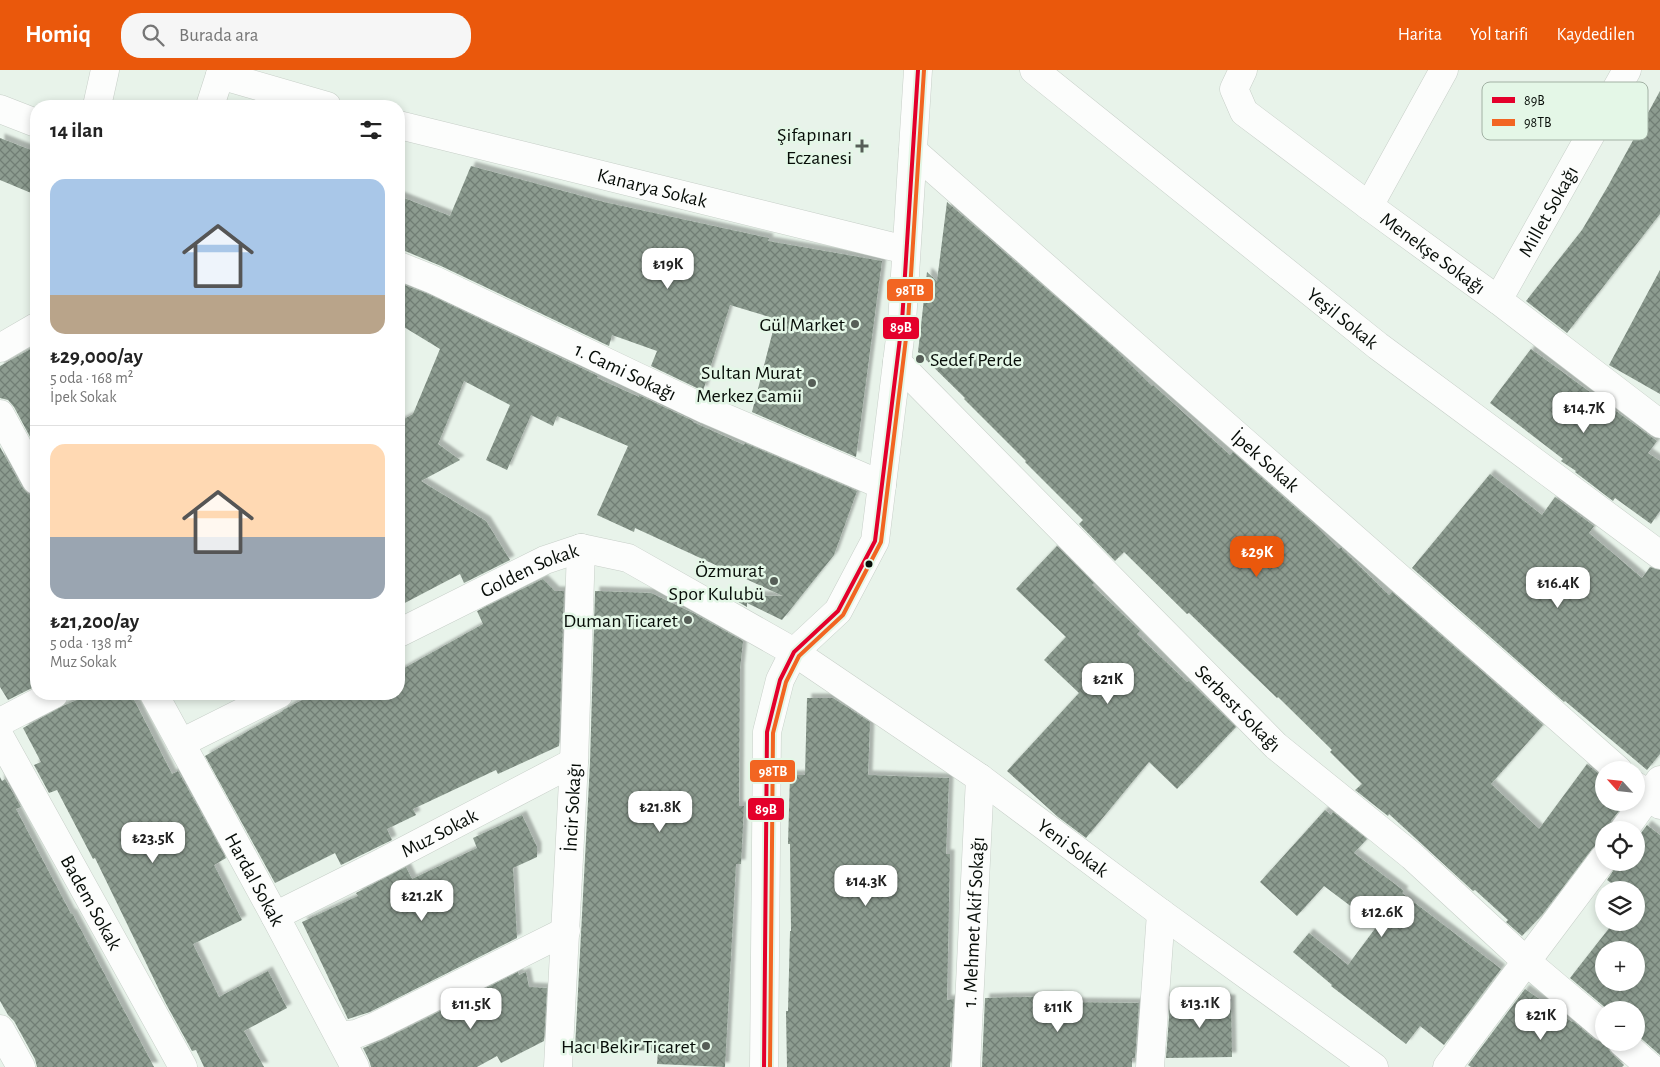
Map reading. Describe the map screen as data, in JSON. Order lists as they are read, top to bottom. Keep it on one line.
{"streets":{"street":["Kanarya Sokak","Millet Sokağı","Menekşe Sokağı","Yeşil Sokak","1. Cami Sokağı","İpek Sokak","Golden Sokak","Serbest Sokağı","İncir Sokağı","Muz Sokak","Yeni Sokak","Hardal Sokak","Badem Sokak","1. Mehmet Akif Sokağı"]},"crossings":[["Millet Sokağı","Menekşe Sokağı"],["Golden Sokak","İncir Sokağı"],["Golden Sokak","Yeni Sokak"],["İncir Sokağı","Muz Sokak"],["Muz Sokak","Hardal Sokak"],["Yeni Sokak","1. Mehmet Akif Sokağı"]],"places":{"health":["Şifapınarı Eczanesi"],"other":["Gül Market","Sedef Perde","Sultan Murat Merkez Camii","Özmurat Spor Kulubü","Duman Ticaret","Hacı Bekir Ticaret"]},"lines":["transit line 89B","transit line 98TB"],"legend":["89B","98TB"],"north":"top left","page":{"header":"Homiq","search":"Burada ara","nav":["Harita","Yol tarifi","Kaydedilen"],"heading":"14 ilan","list":[{"name":"₺29,000/ay","note":"5 oda · 168 m² · İpek Sokak"},{"name":"₺21,200/ay","note":"5 oda · 138 m² · Muz Sokak"}],"price":["₺19K","₺14.7K","₺29K","₺16.4K","₺21K","₺21.8K","₺23.5K","₺14.3K","₺21.2K","₺12.6K","₺13.1K","₺11.5K","₺11K","₺21K"],"map_buttons":["+","−"]}}
